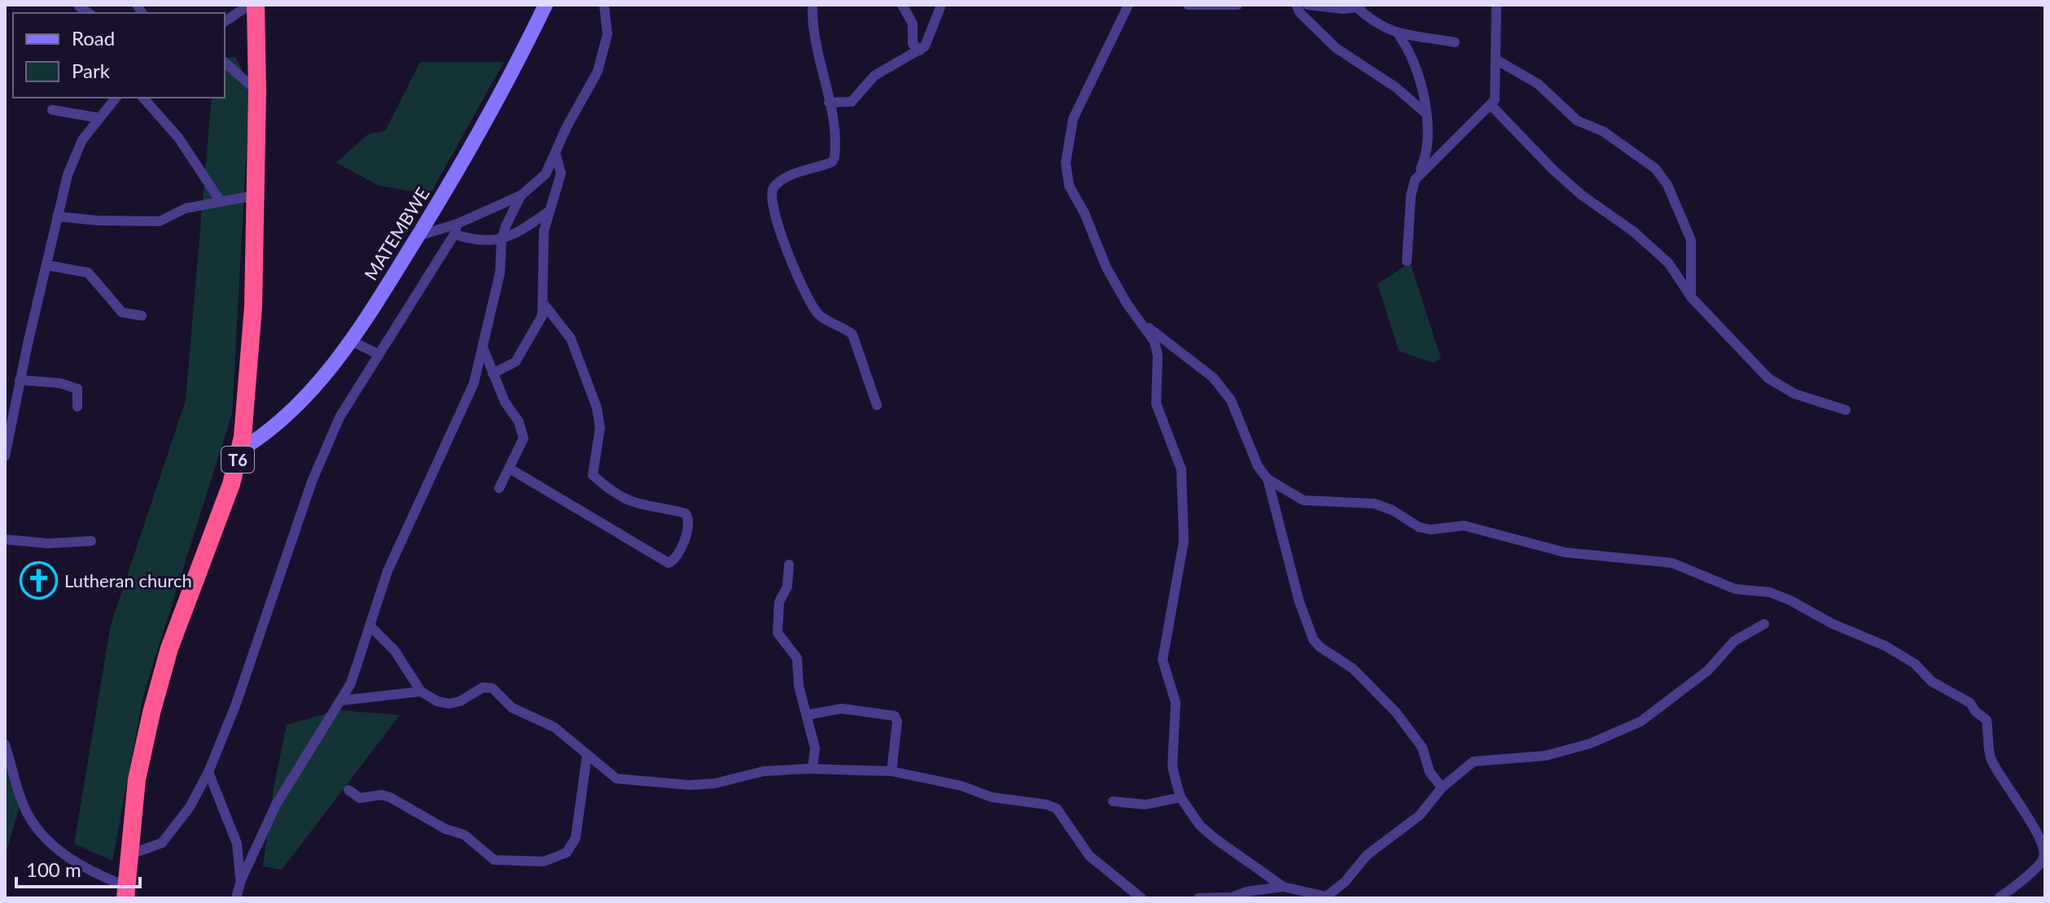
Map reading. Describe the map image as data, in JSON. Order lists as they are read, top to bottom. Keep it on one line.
{"streets":{"highway":["T6"],"main road":["MATEMBWE"]},"crossings":[["MATEMBWE","T6"]],"places":{"church":["Lutheran church"]},"legend":["Road","Park"],"scale_bar":"100 m"}
